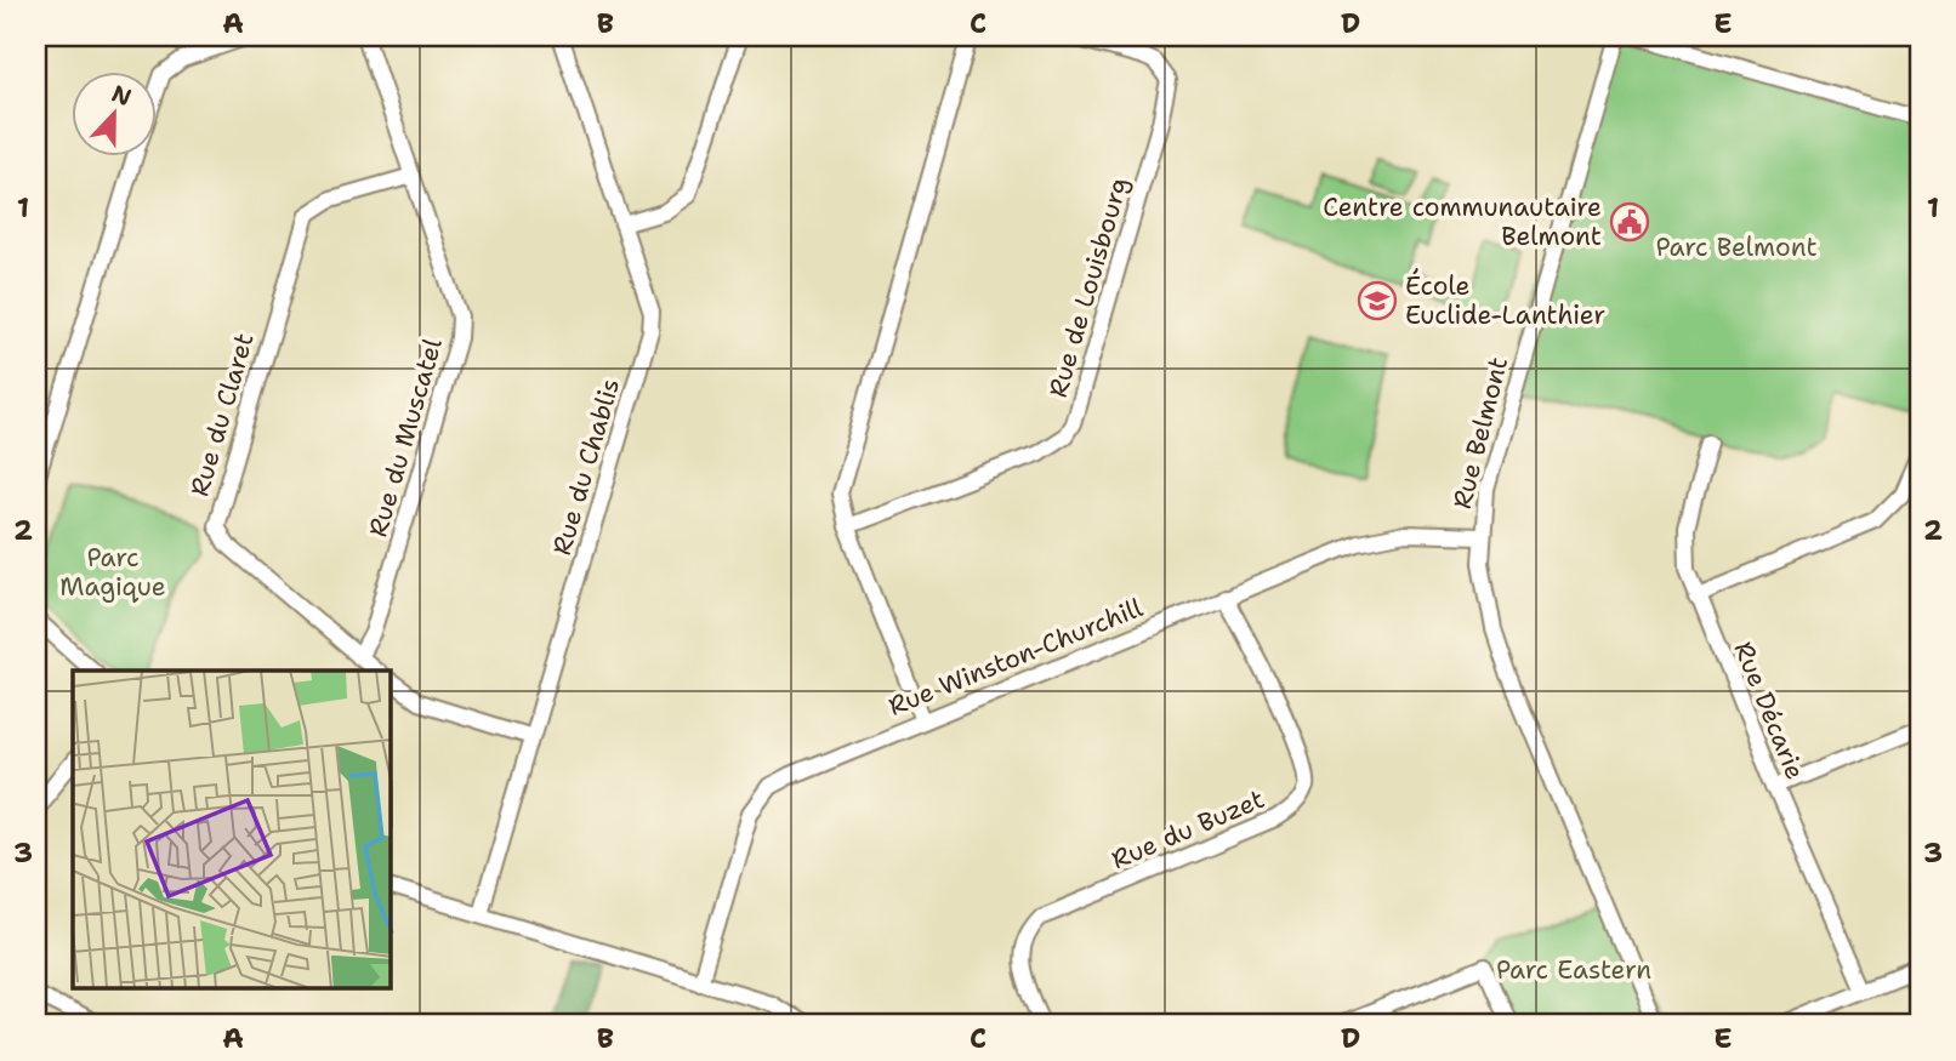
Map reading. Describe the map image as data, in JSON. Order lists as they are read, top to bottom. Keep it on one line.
{"streets":{"street":["Rue de Louisbourg","Rue du Claret","Rue Belmont","Rue du Muscatel","Rue du Chablis","Rue Winston-Churchill","Rue Décarie","Rue du Buzet"]},"crossings":[["Rue du Claret","Rue du Muscatel"],["Rue Belmont","Rue Winston-Churchill"],["Rue Winston-Churchill","Rue du Buzet"]],"parks":["Parc Belmont","Parc Magique","Parc Eastern"],"places":{"public building":["Centre communautaire Belmont"],"school or university":["École Euclide-Lanthier"]},"north":"top","grid":{"columns":["A","B","C","D","E"],"rows":["1","2","3"]}}
